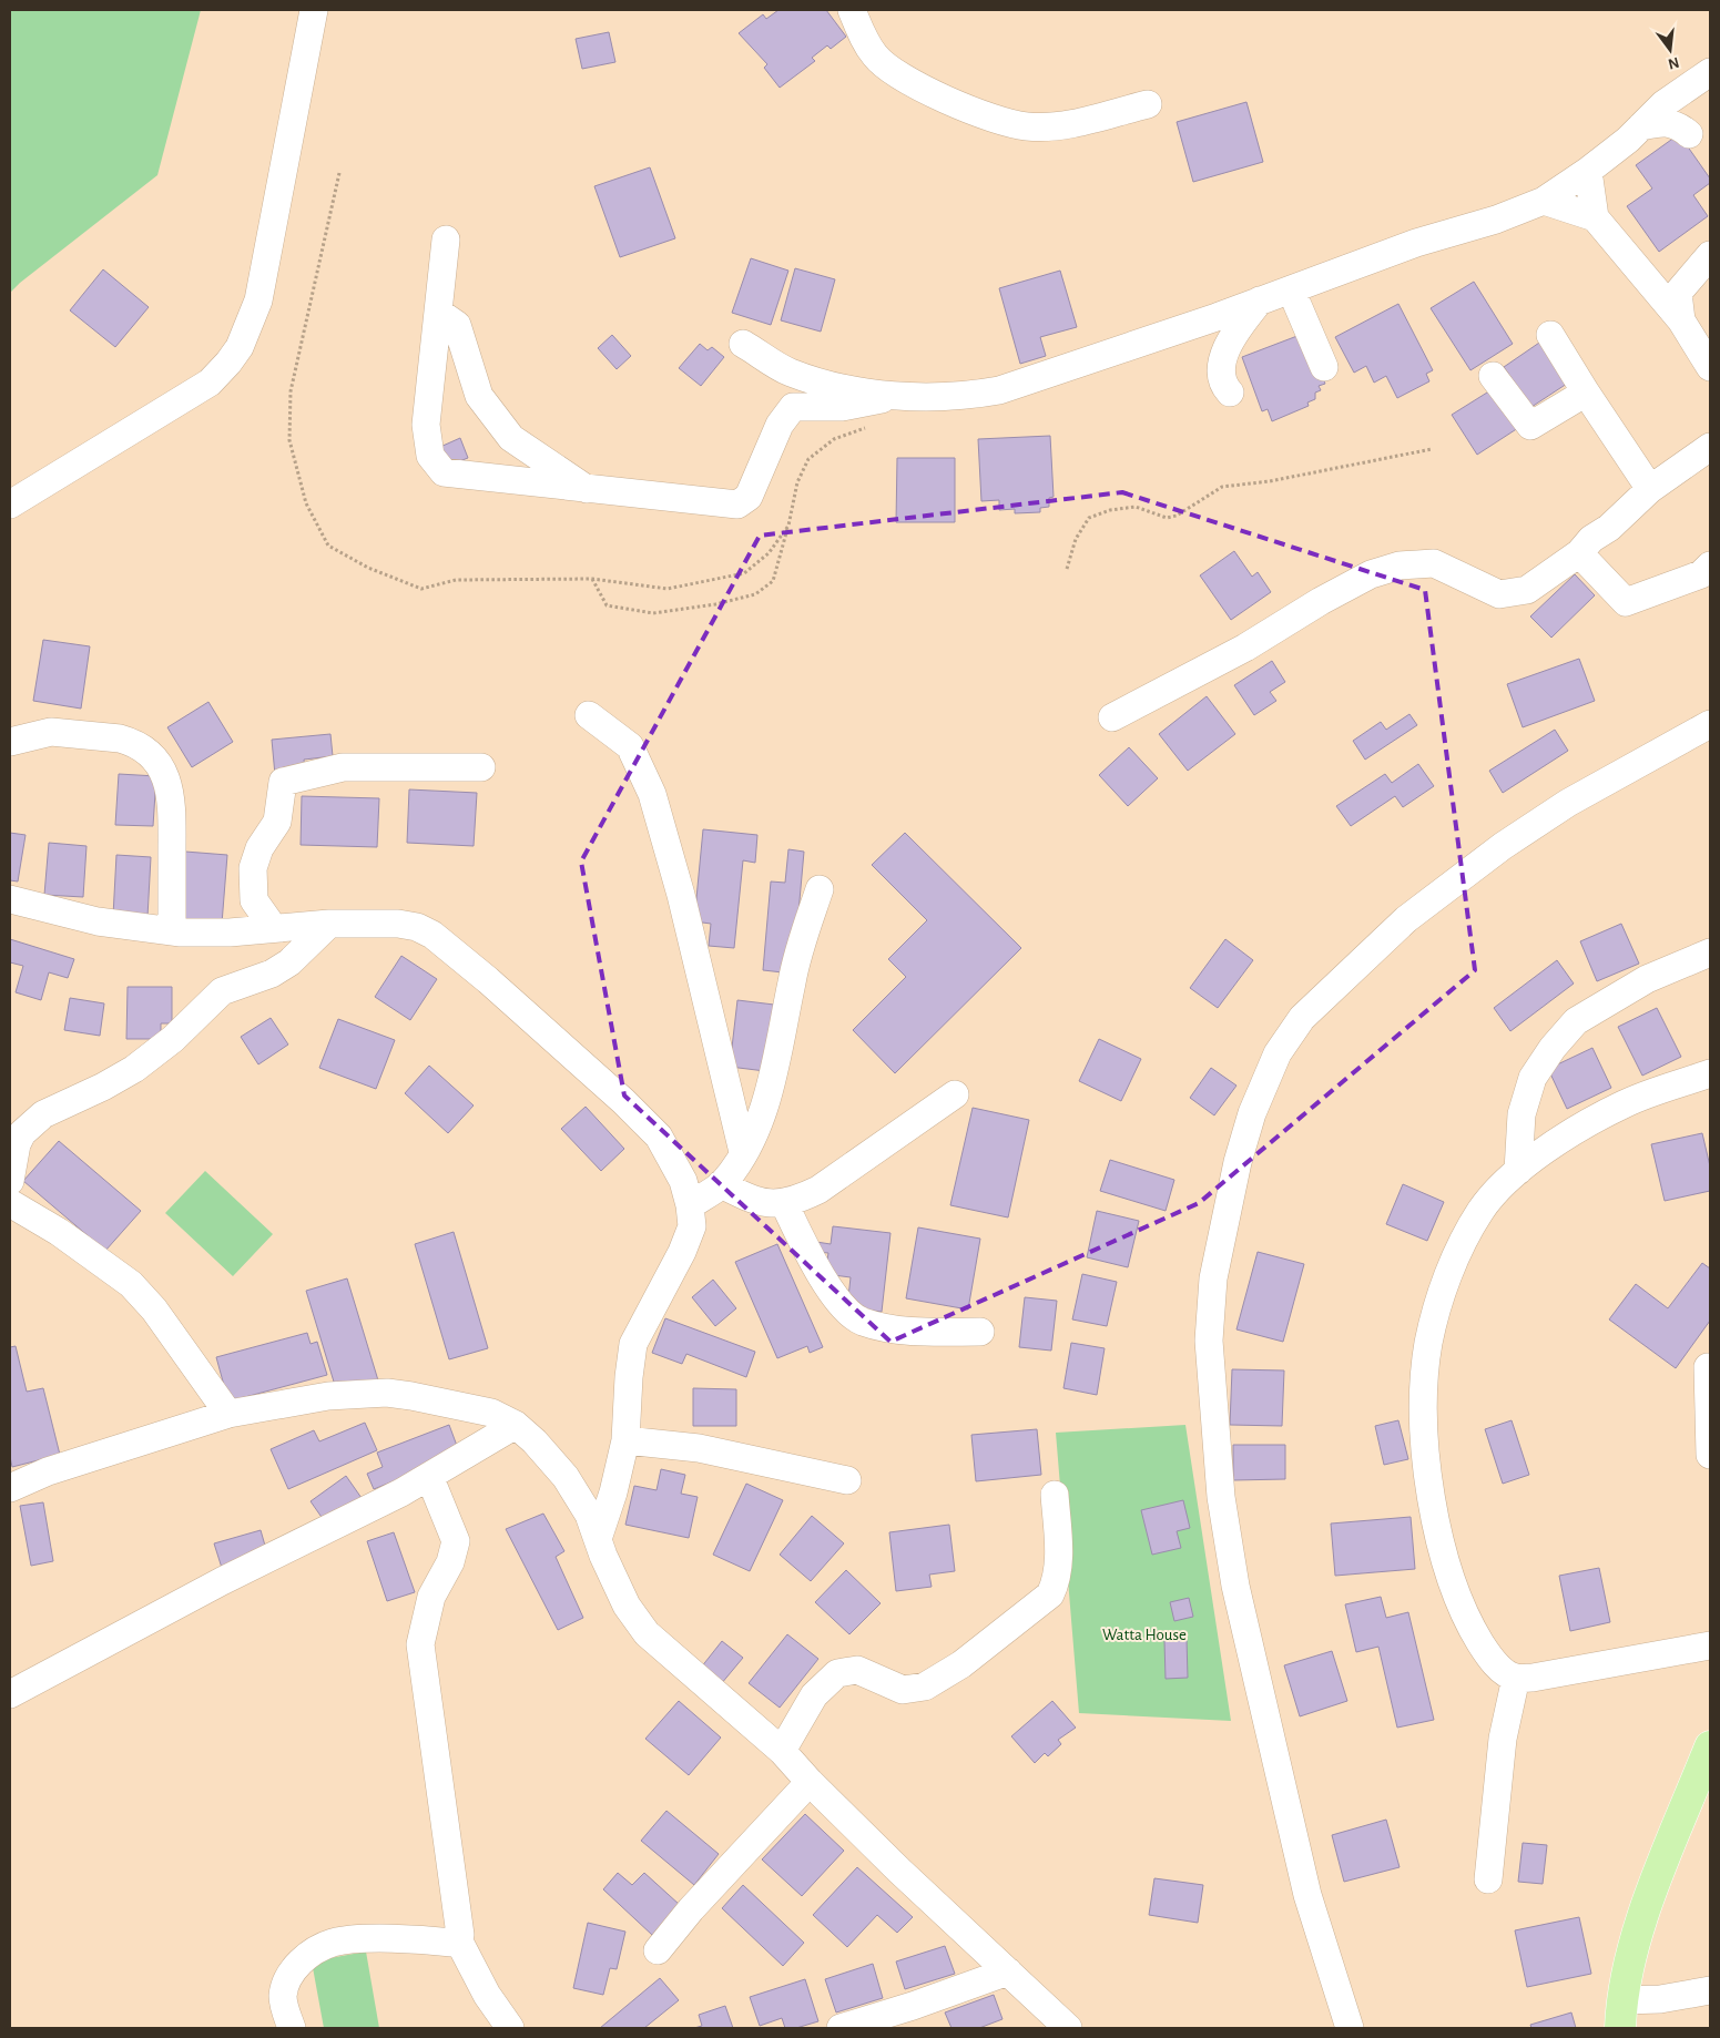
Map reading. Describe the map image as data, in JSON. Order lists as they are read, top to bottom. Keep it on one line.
{"parks":["Watta House"],"north":"bottom"}
